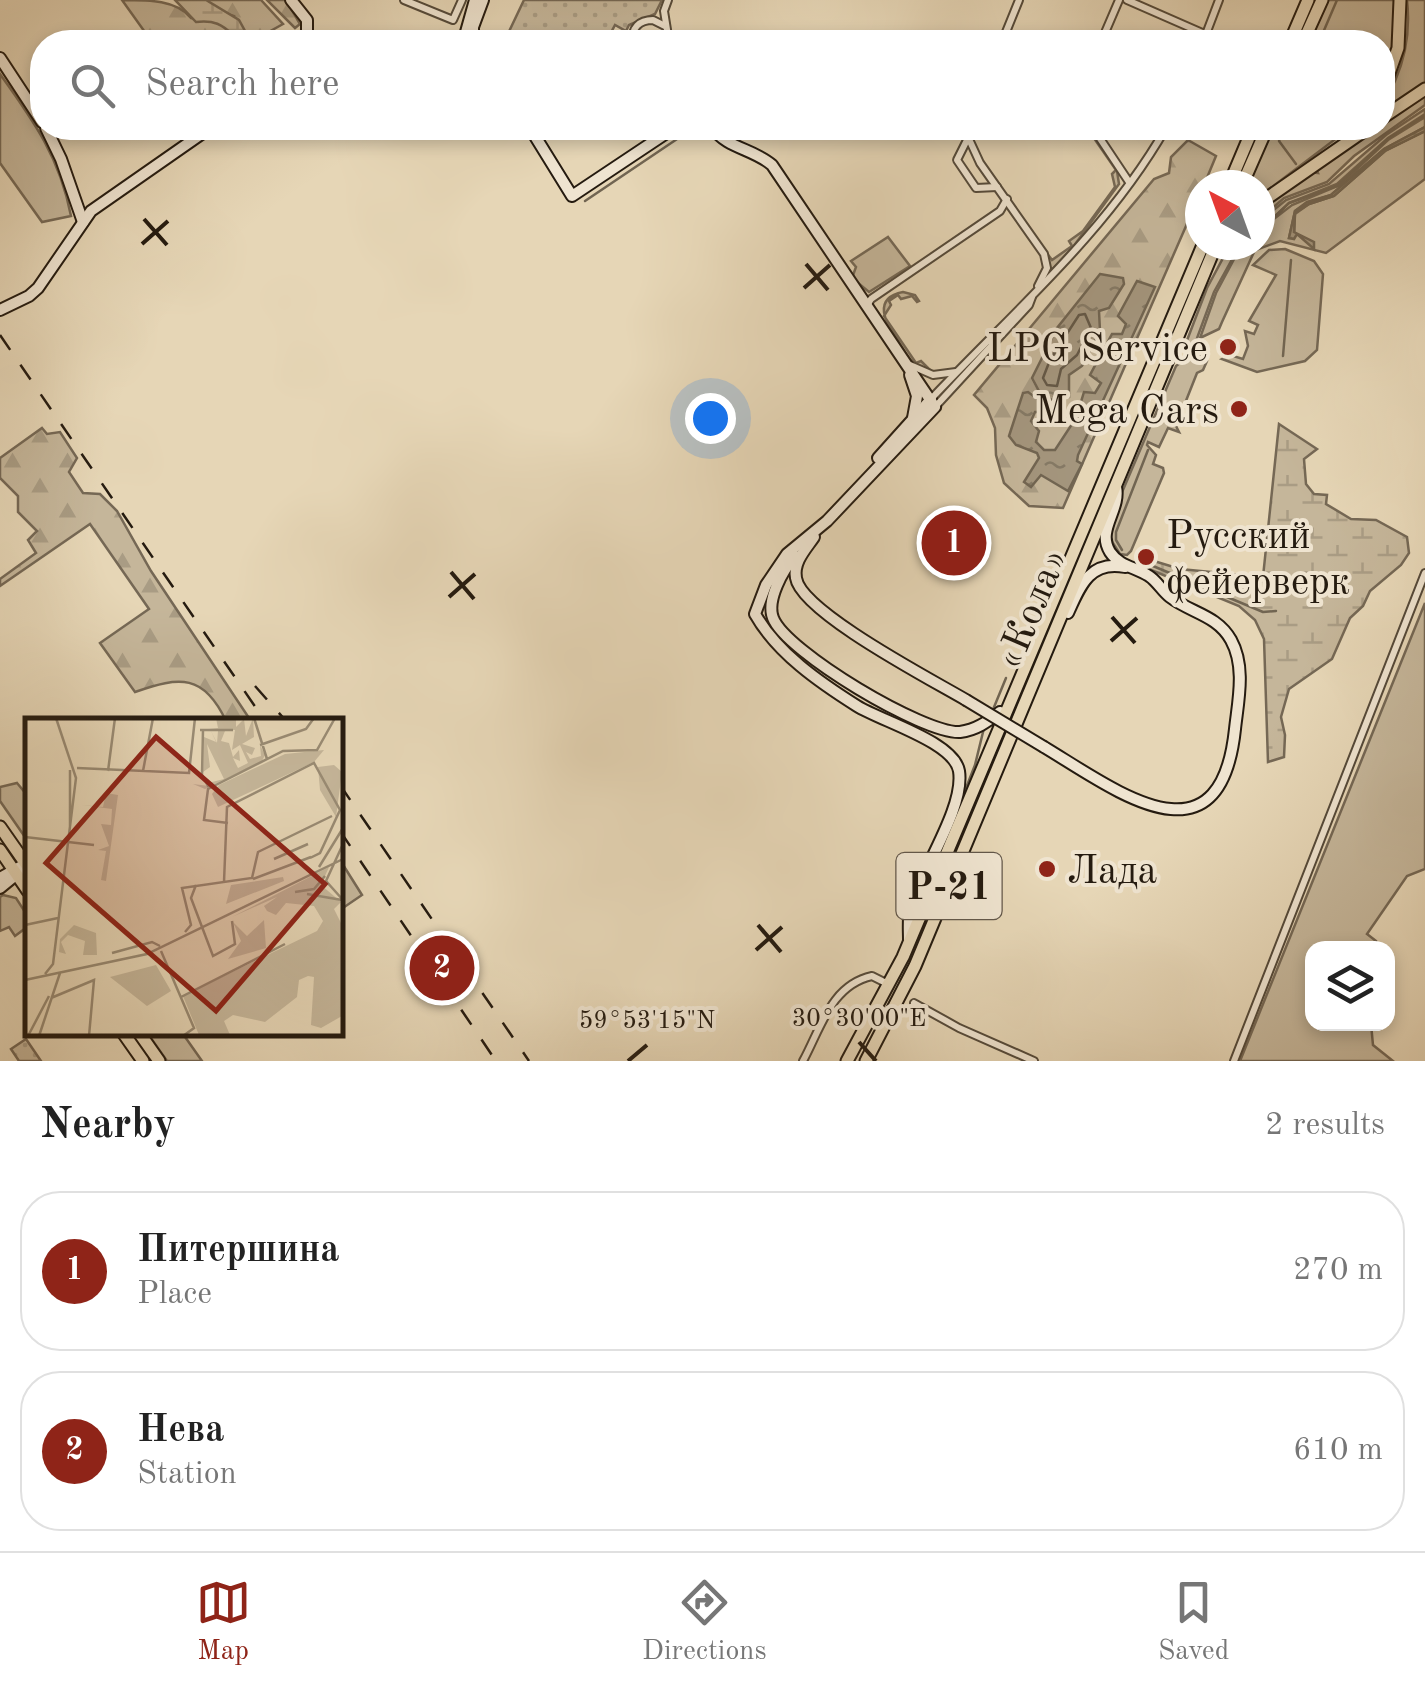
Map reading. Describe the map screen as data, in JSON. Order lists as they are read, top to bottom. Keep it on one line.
{"streets":{"main road":["«Кола»","Р-21"]},"places":["LPG Service","Mega Cars","Русский фейерверк","Лада"],"north":"top left","page":{"search":"Search here","pins":["1","2"],"heading":["Nearby","2 results"],"list":[{"mark":"1","name":"Питершина","note":"Place","value":"270 m"},{"mark":"2","name":"Нева","note":"Station","value":"610 m"}],"nav":["Map","Directions","Saved"]},"coordinates":["30°30'00\"E","59°53'15\"N"]}
